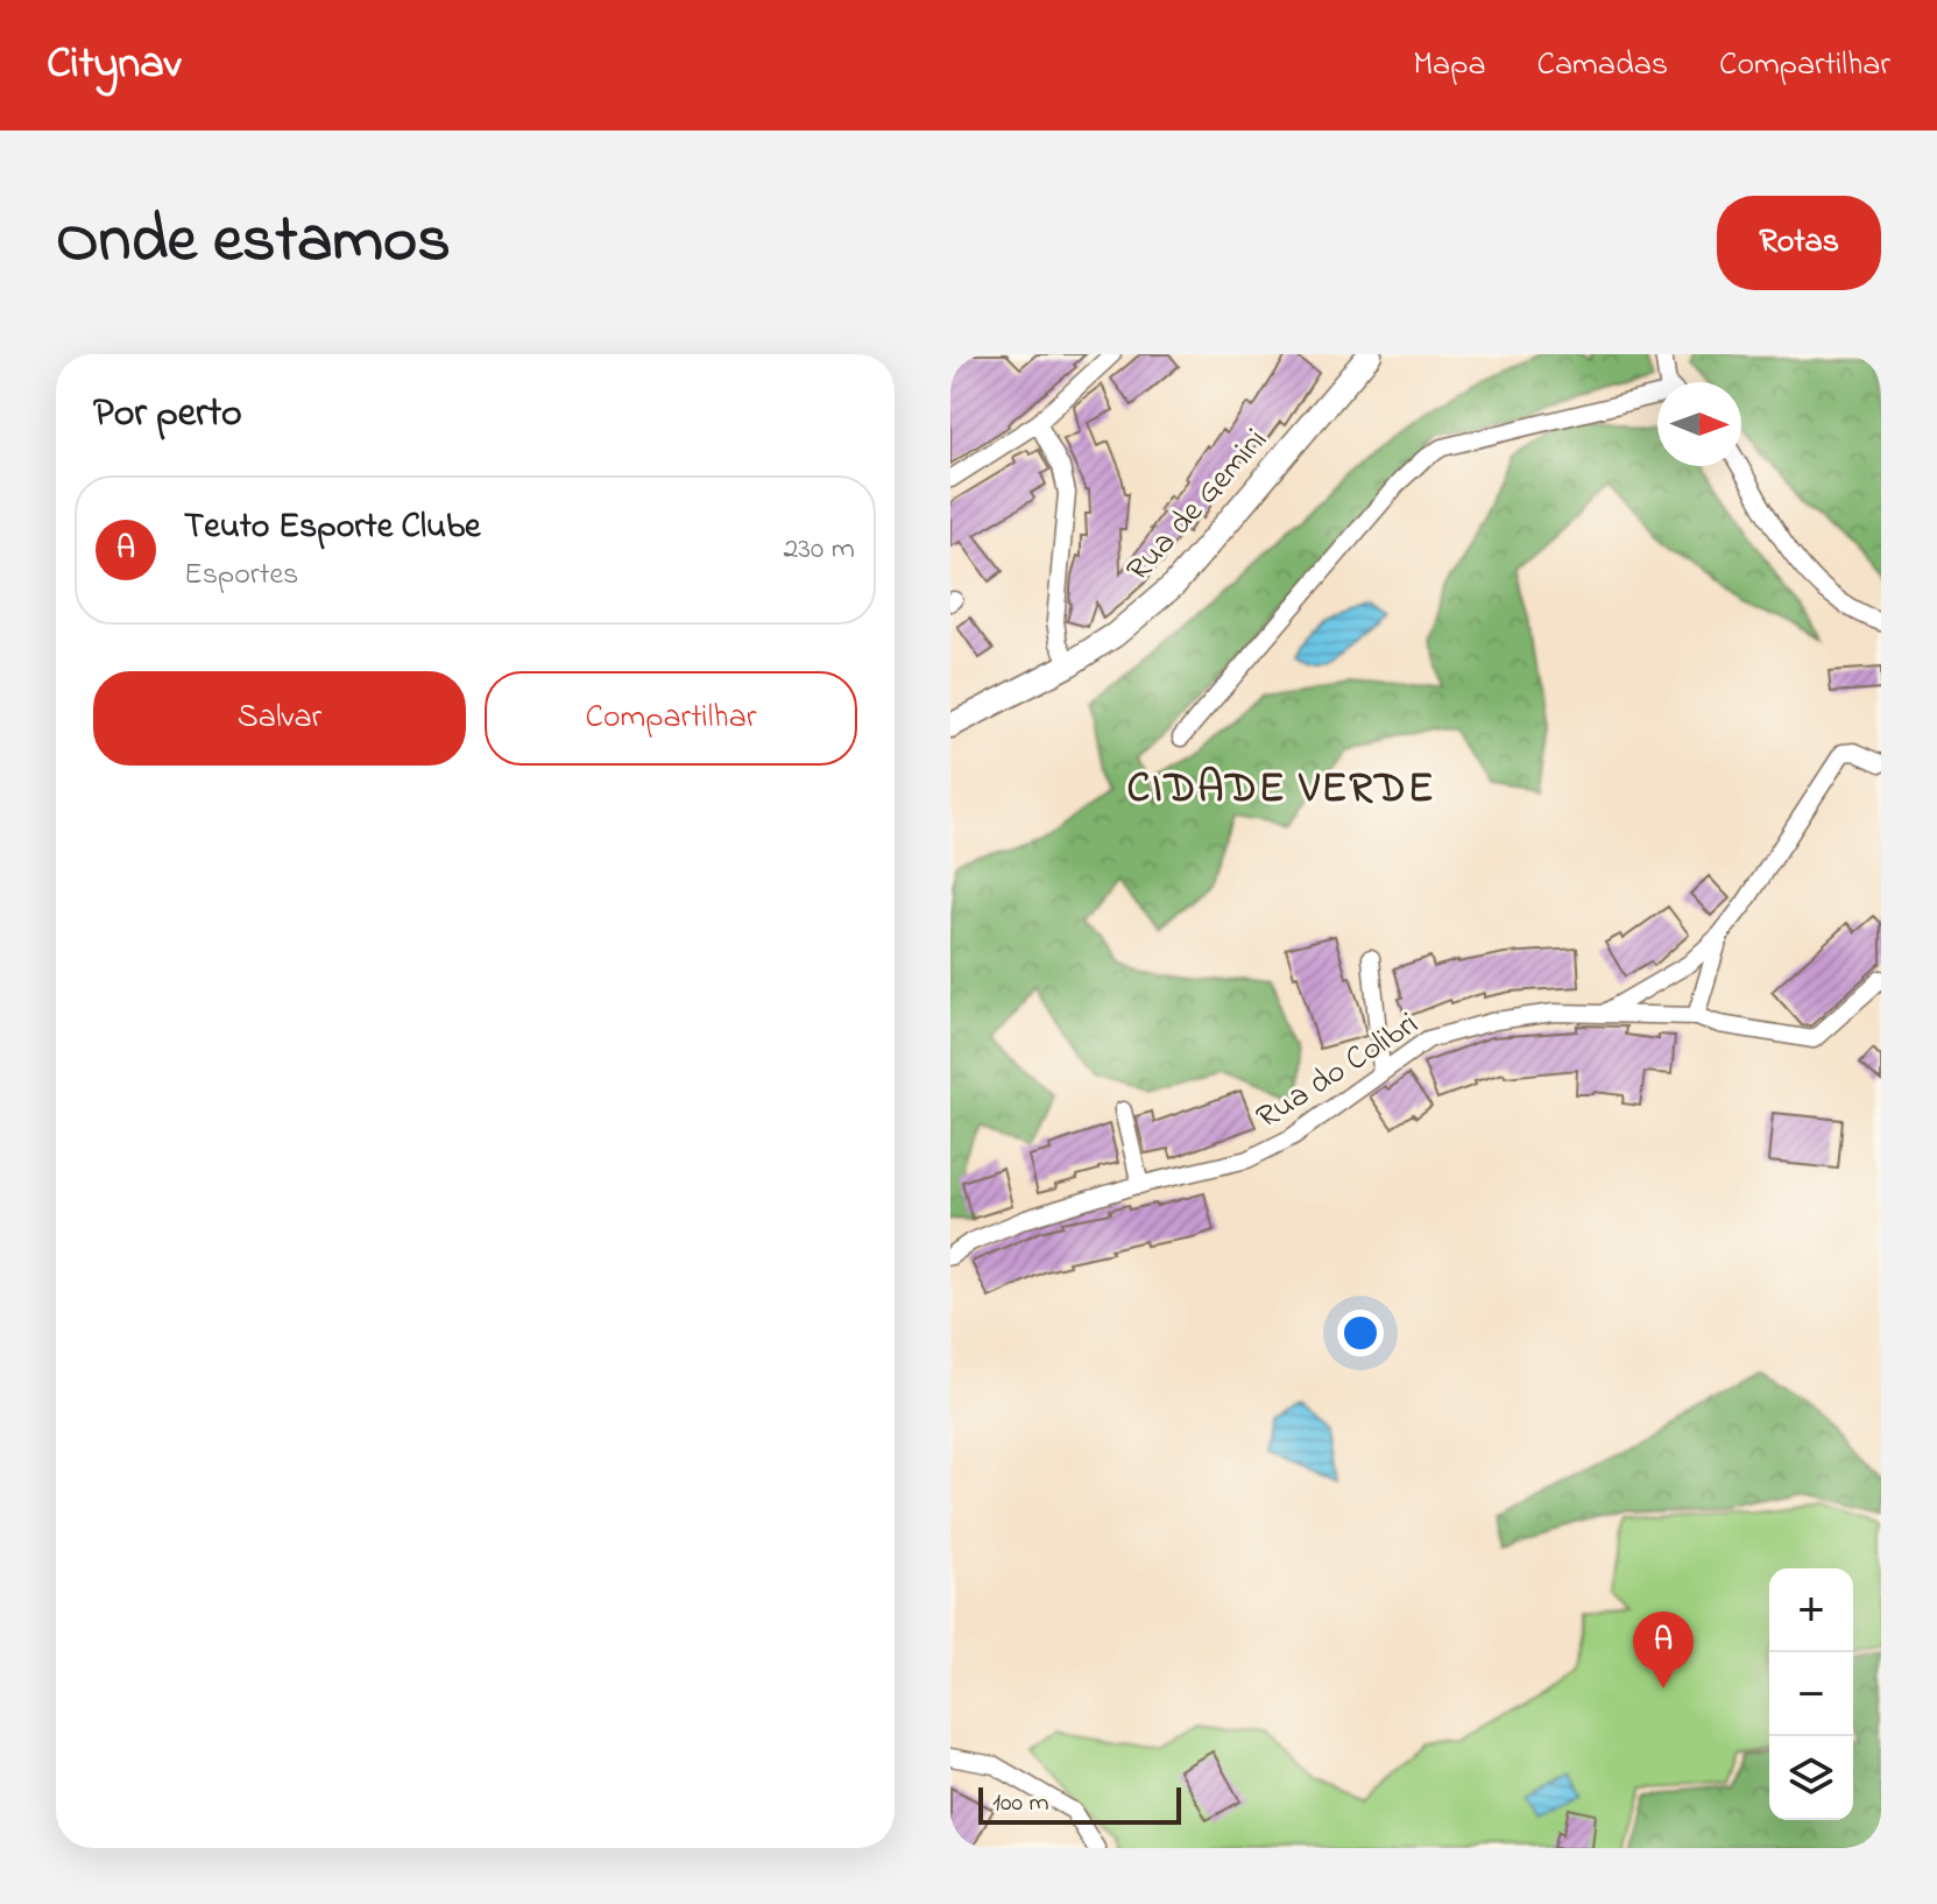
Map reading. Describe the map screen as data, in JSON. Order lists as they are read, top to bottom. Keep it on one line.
{"streets":{"street":["Rua de Gemini","Rua do Colibri"]},"districts":["CIDADE VERDE"],"scale_bar":"100 m","north":"right","page":{"header":"Citynav","nav":["Mapa","Camadas","Compartilhar"],"title":"Onde estamos","buttons":["Rotas",["Salvar","Compartilhar"]],"heading":"Por perto","list":[{"mark":"A","name":"Teuto Esporte Clube","note":"Esportes","value":"230 m"}],"map_buttons":["+","−"],"pins":"A","scale":"100 m"}}
